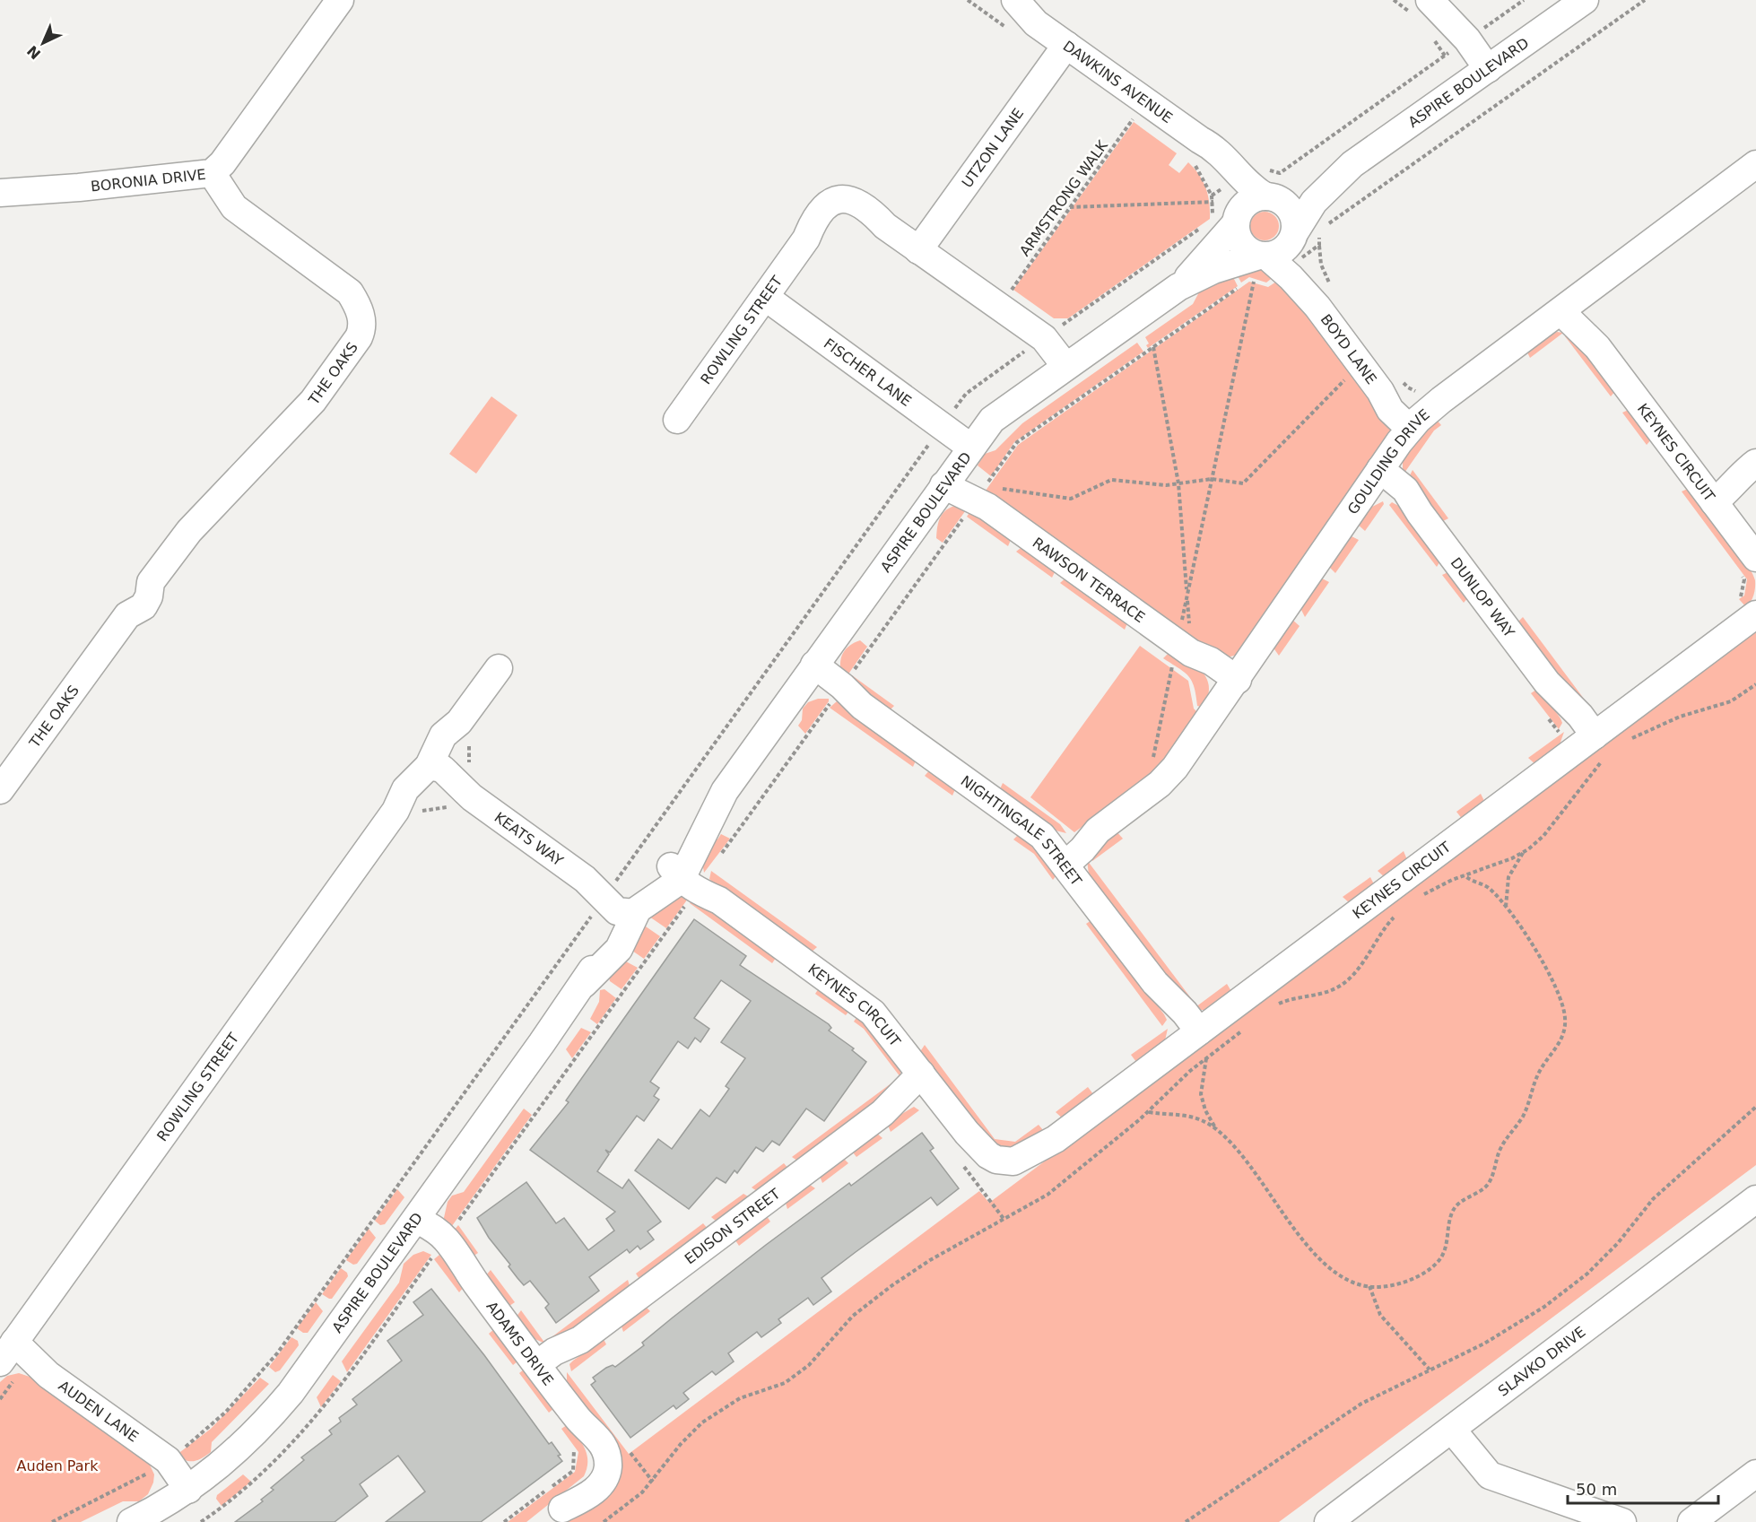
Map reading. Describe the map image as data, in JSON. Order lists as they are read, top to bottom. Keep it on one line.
{"streets":{"street":["DAWKINS AVENUE","ASPIRE BOULEVARD","UTZON LANE","BORONIA DRIVE","ROWLING STREET","BOYD LANE","FISCHER LANE","THE OAKS","KEYNES CIRCUIT","GOULDING DRIVE","RAWSON TERRACE","DUNLOP WAY","NIGHTINGALE STREET","KEATS WAY","EDISON STREET","ADAMS DRIVE","SLAVKO DRIVE","AUDEN LANE"],"path":["ARMSTRONG WALK"]},"crossings":[["DAWKINS AVENUE","ASPIRE BOULEVARD"],["DAWKINS AVENUE","UTZON LANE"],["DAWKINS AVENUE","BOYD LANE"],["ASPIRE BOULEVARD","ROWLING STREET"],["ASPIRE BOULEVARD","BOYD LANE"],["ASPIRE BOULEVARD","FISCHER LANE"],["ASPIRE BOULEVARD","KEYNES CIRCUIT"],["ASPIRE BOULEVARD","RAWSON TERRACE"],["ASPIRE BOULEVARD","NIGHTINGALE STREET"],["ASPIRE BOULEVARD","KEATS WAY"],["ASPIRE BOULEVARD","ADAMS DRIVE"],["ASPIRE BOULEVARD","AUDEN LANE"],["UTZON LANE","ROWLING STREET"],["BORONIA DRIVE","THE OAKS"],["ROWLING STREET","FISCHER LANE"],["ROWLING STREET","KEATS WAY"],["ROWLING STREET","AUDEN LANE"],["BOYD LANE","GOULDING DRIVE"],["KEYNES CIRCUIT","GOULDING DRIVE"],["KEYNES CIRCUIT","DUNLOP WAY"],["KEYNES CIRCUIT","NIGHTINGALE STREET"],["KEYNES CIRCUIT","EDISON STREET"],["GOULDING DRIVE","RAWSON TERRACE"],["GOULDING DRIVE","DUNLOP WAY"],["GOULDING DRIVE","NIGHTINGALE STREET"],["EDISON STREET","ADAMS DRIVE"]],"parks":["Auden Park"],"scale_bar":"50 m","north":"bottom left"}
